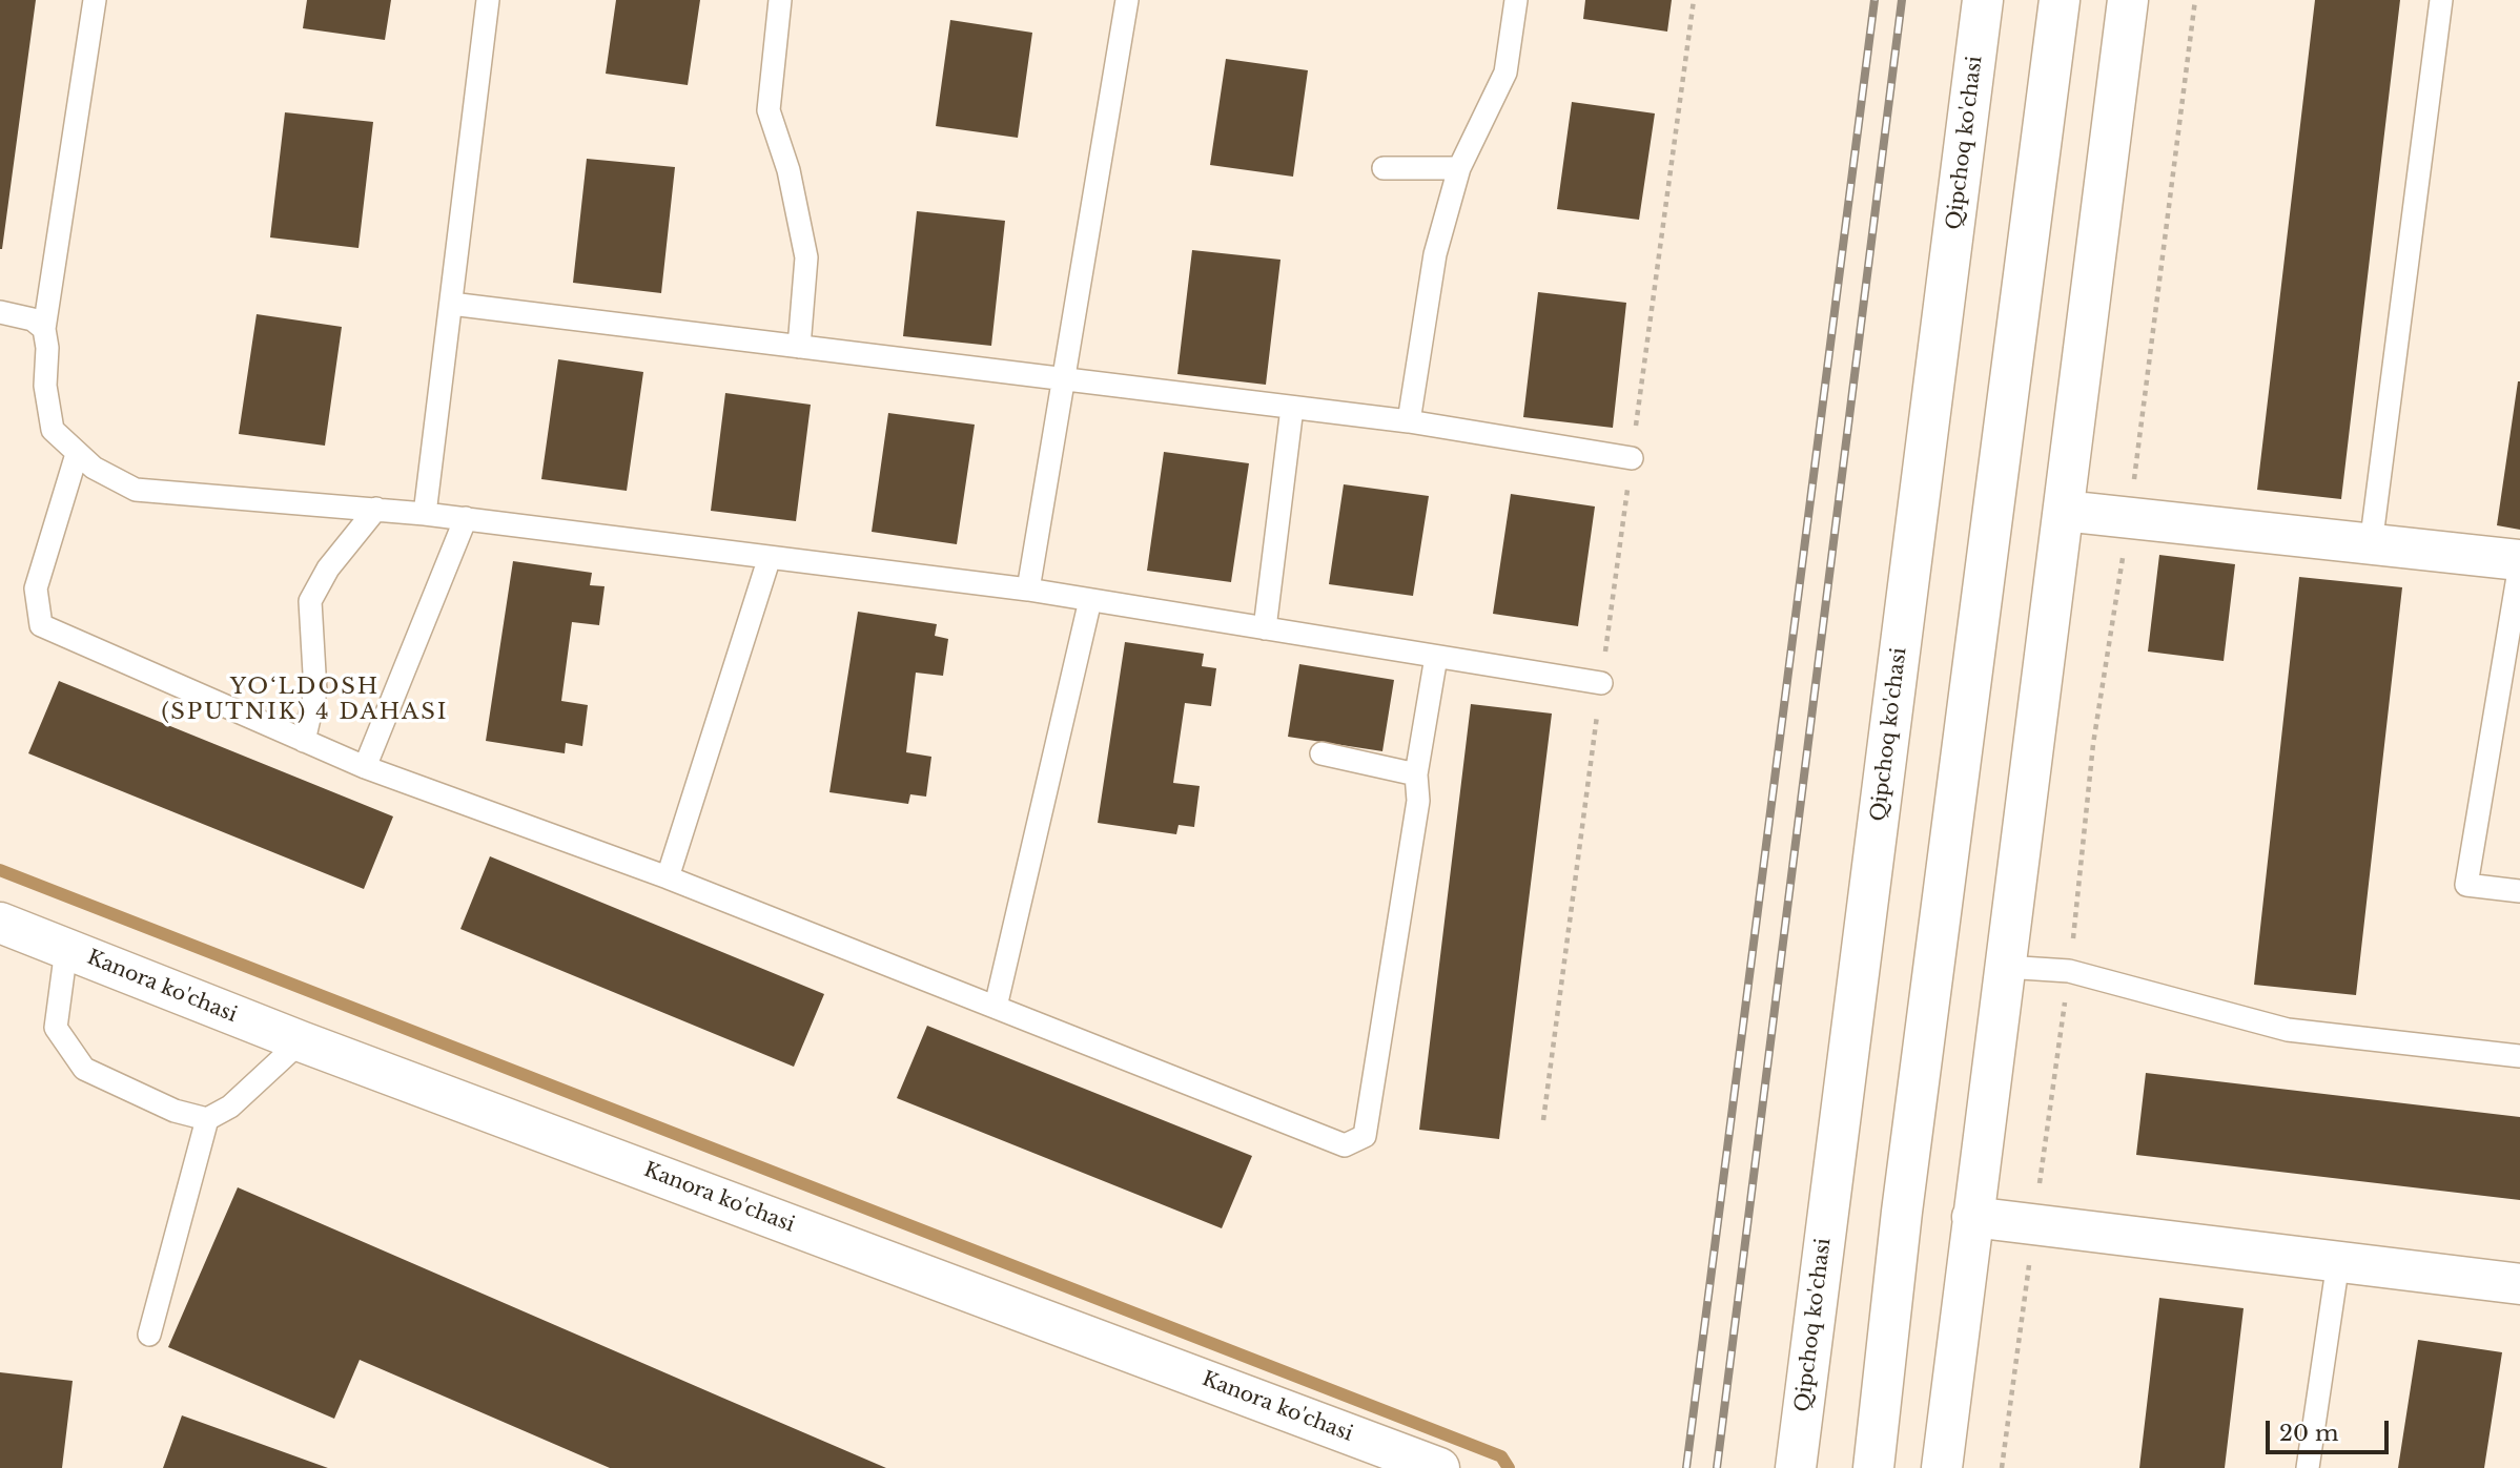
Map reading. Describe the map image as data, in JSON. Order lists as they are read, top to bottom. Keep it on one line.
{"streets":{"street":["Qipchoq ko'chasi","Kanora ko'chasi"]},"districts":["YO‘LDOSH (SPUTNIK) 4 DAHASI"],"scale_bar":"20 m"}
